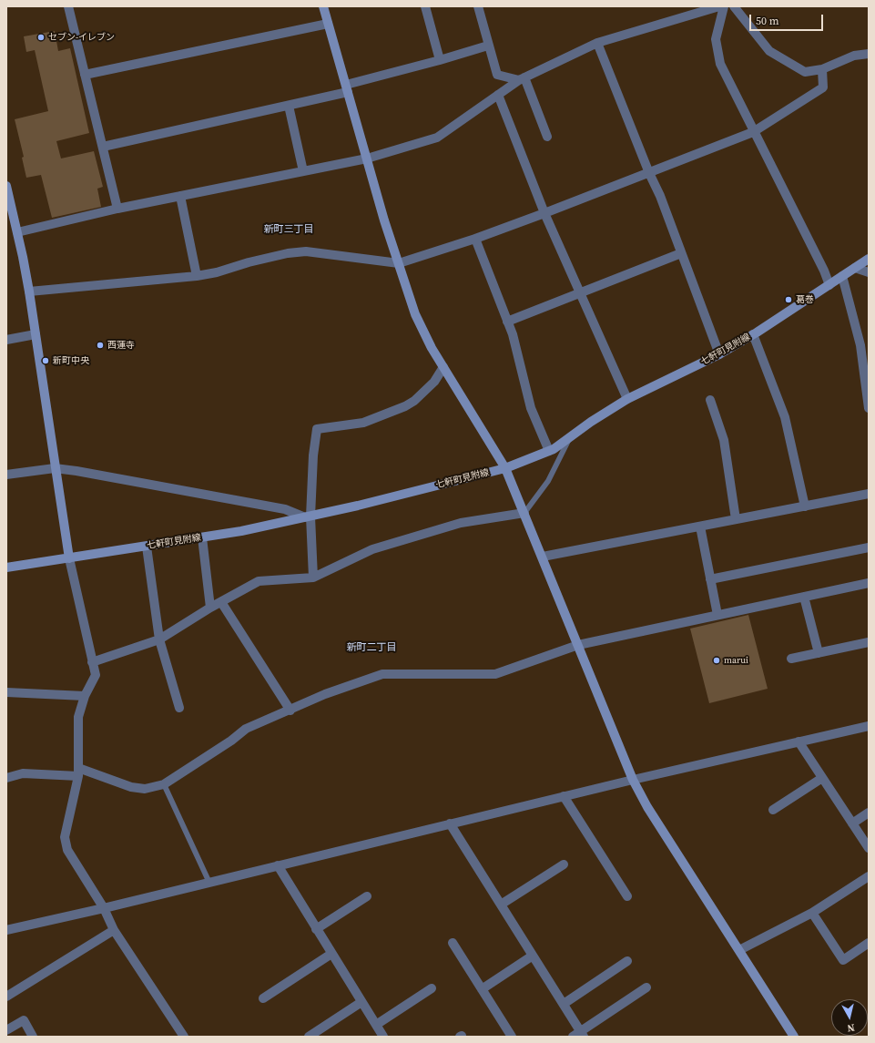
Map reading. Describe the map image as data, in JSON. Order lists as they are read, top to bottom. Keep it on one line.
{"streets":{"street":["七軒町見附線"]},"districts":["新町三丁目","新町二丁目"],"places":["セブン-イレブン","葛巻","西蓮寺","新町中央","marui"],"scale_bar":"50 m","north":"bottom"}
